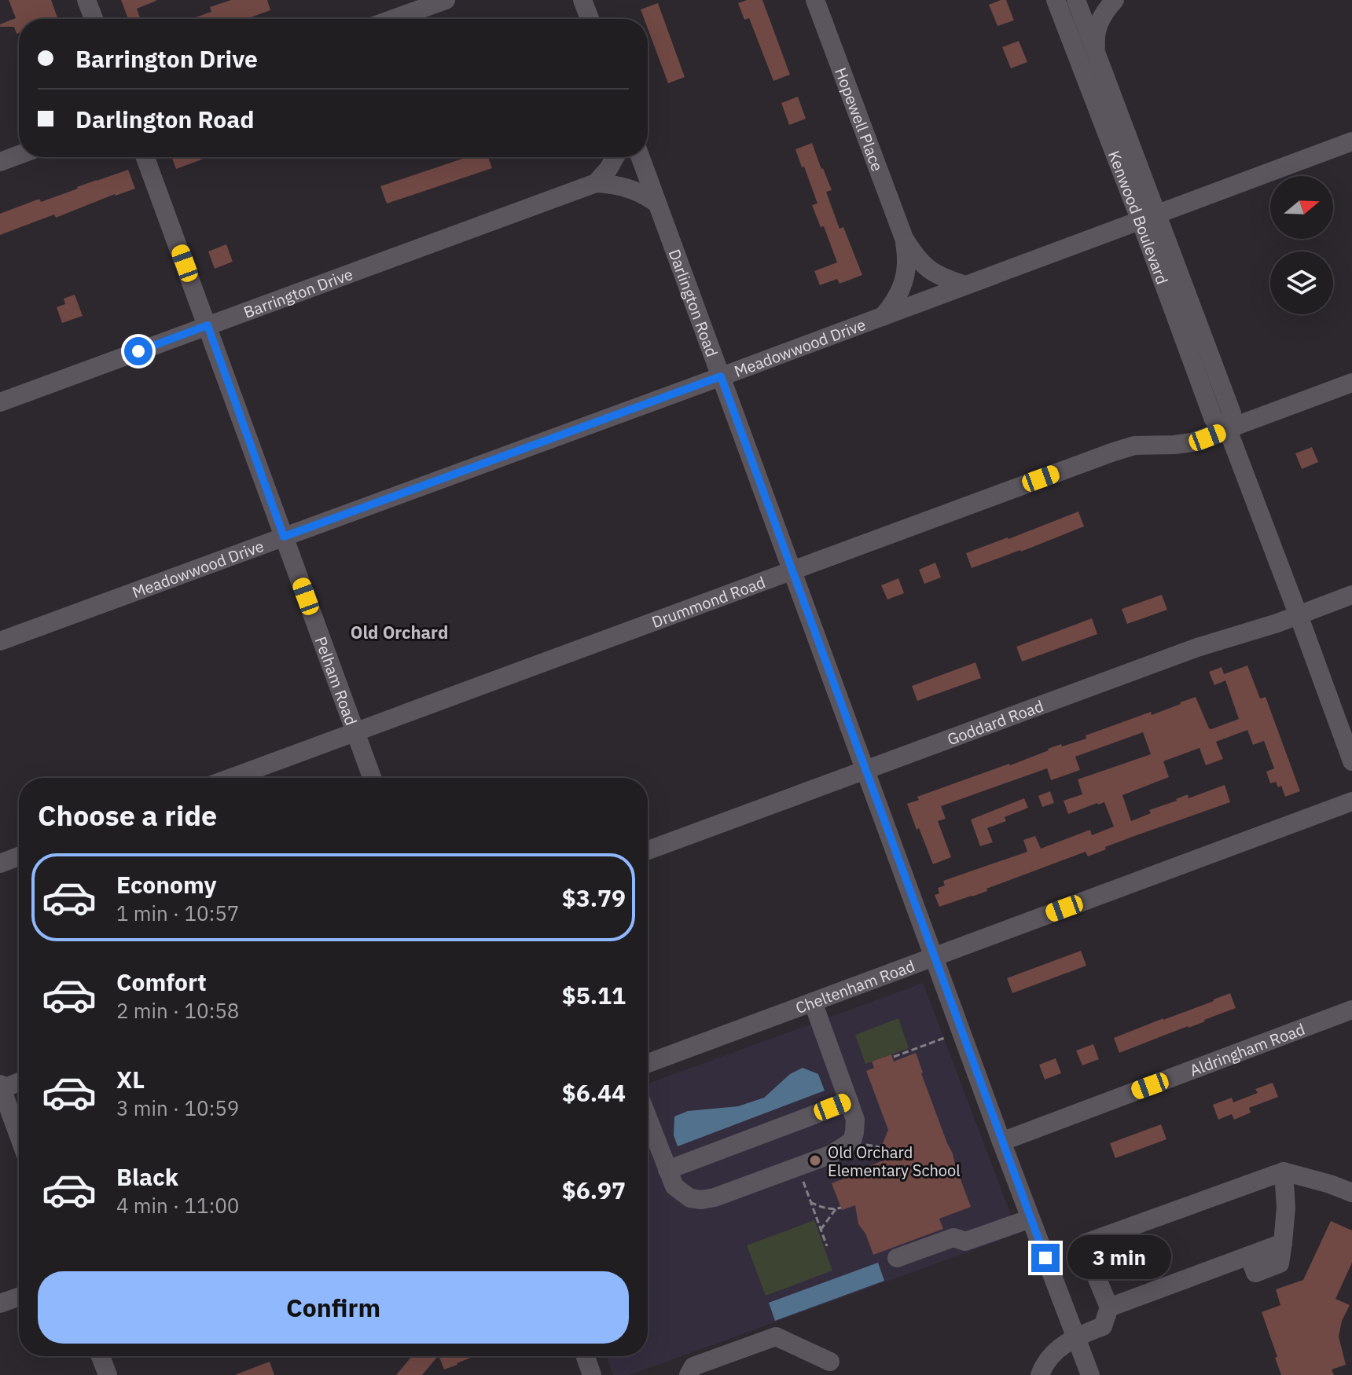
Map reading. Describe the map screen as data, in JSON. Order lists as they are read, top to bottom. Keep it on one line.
{"streets":{"street":["Hopewell Place","Kenwood Boulevard","Barrington Drive","Darlington Road","Meadowwood Drive","Drummond Road","Pelham Road","Goddard Road","Cheltenham Road","Aldringham Road"]},"crossings":[["Hopewell Place","Meadowwood Drive"],["Kenwood Boulevard","Meadowwood Drive"],["Kenwood Boulevard","Drummond Road"],["Kenwood Boulevard","Goddard Road"],["Barrington Drive","Darlington Road"],["Barrington Drive","Pelham Road"],["Darlington Road","Meadowwood Drive"],["Darlington Road","Drummond Road"],["Darlington Road","Goddard Road"],["Darlington Road","Cheltenham Road"],["Darlington Road","Aldringham Road"],["Meadowwood Drive","Pelham Road"],["Drummond Road","Pelham Road"]],"districts":["Old Orchard"],"places":["Old Orchard Elementary School"],"north":"right","page":{"banner":["Barrington Drive","Darlington Road"],"heading":"Choose a ride","list":[{"name":"Economy","note":"1 min · 10:57","value":"$3.79"},{"name":"Comfort","note":"2 min · 10:58","value":"$5.11"},{"name":"XL","note":"3 min · 10:59","value":"$6.44"},{"name":"Black","note":"4 min · 11:00","value":"$6.97"}],"bubble":"3 min","buttons":"Confirm"}}
